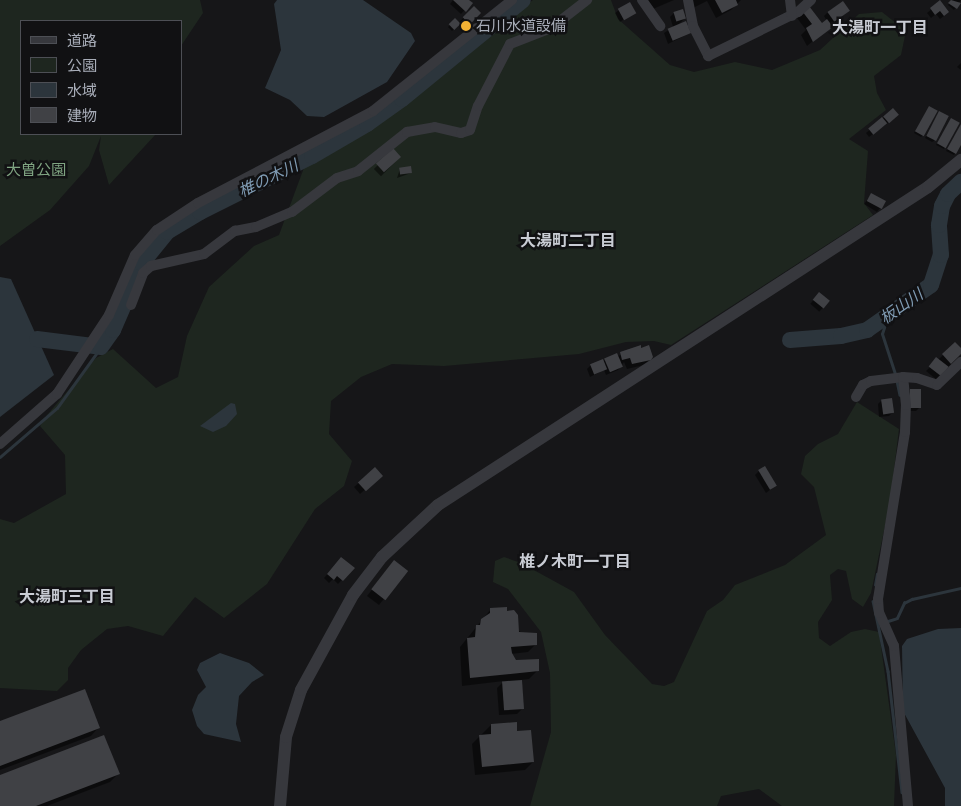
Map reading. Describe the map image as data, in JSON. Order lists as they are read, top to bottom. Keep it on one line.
{"districts":["大湯町一丁目","大湯町二丁目","椎ノ木町一丁目","大湯町三丁目"],"water":["椎の木川","板山川"],"parks":["大曽公園"],"places":["石川水道設備"],"legend":["道路","公園","水域","建物"]}
